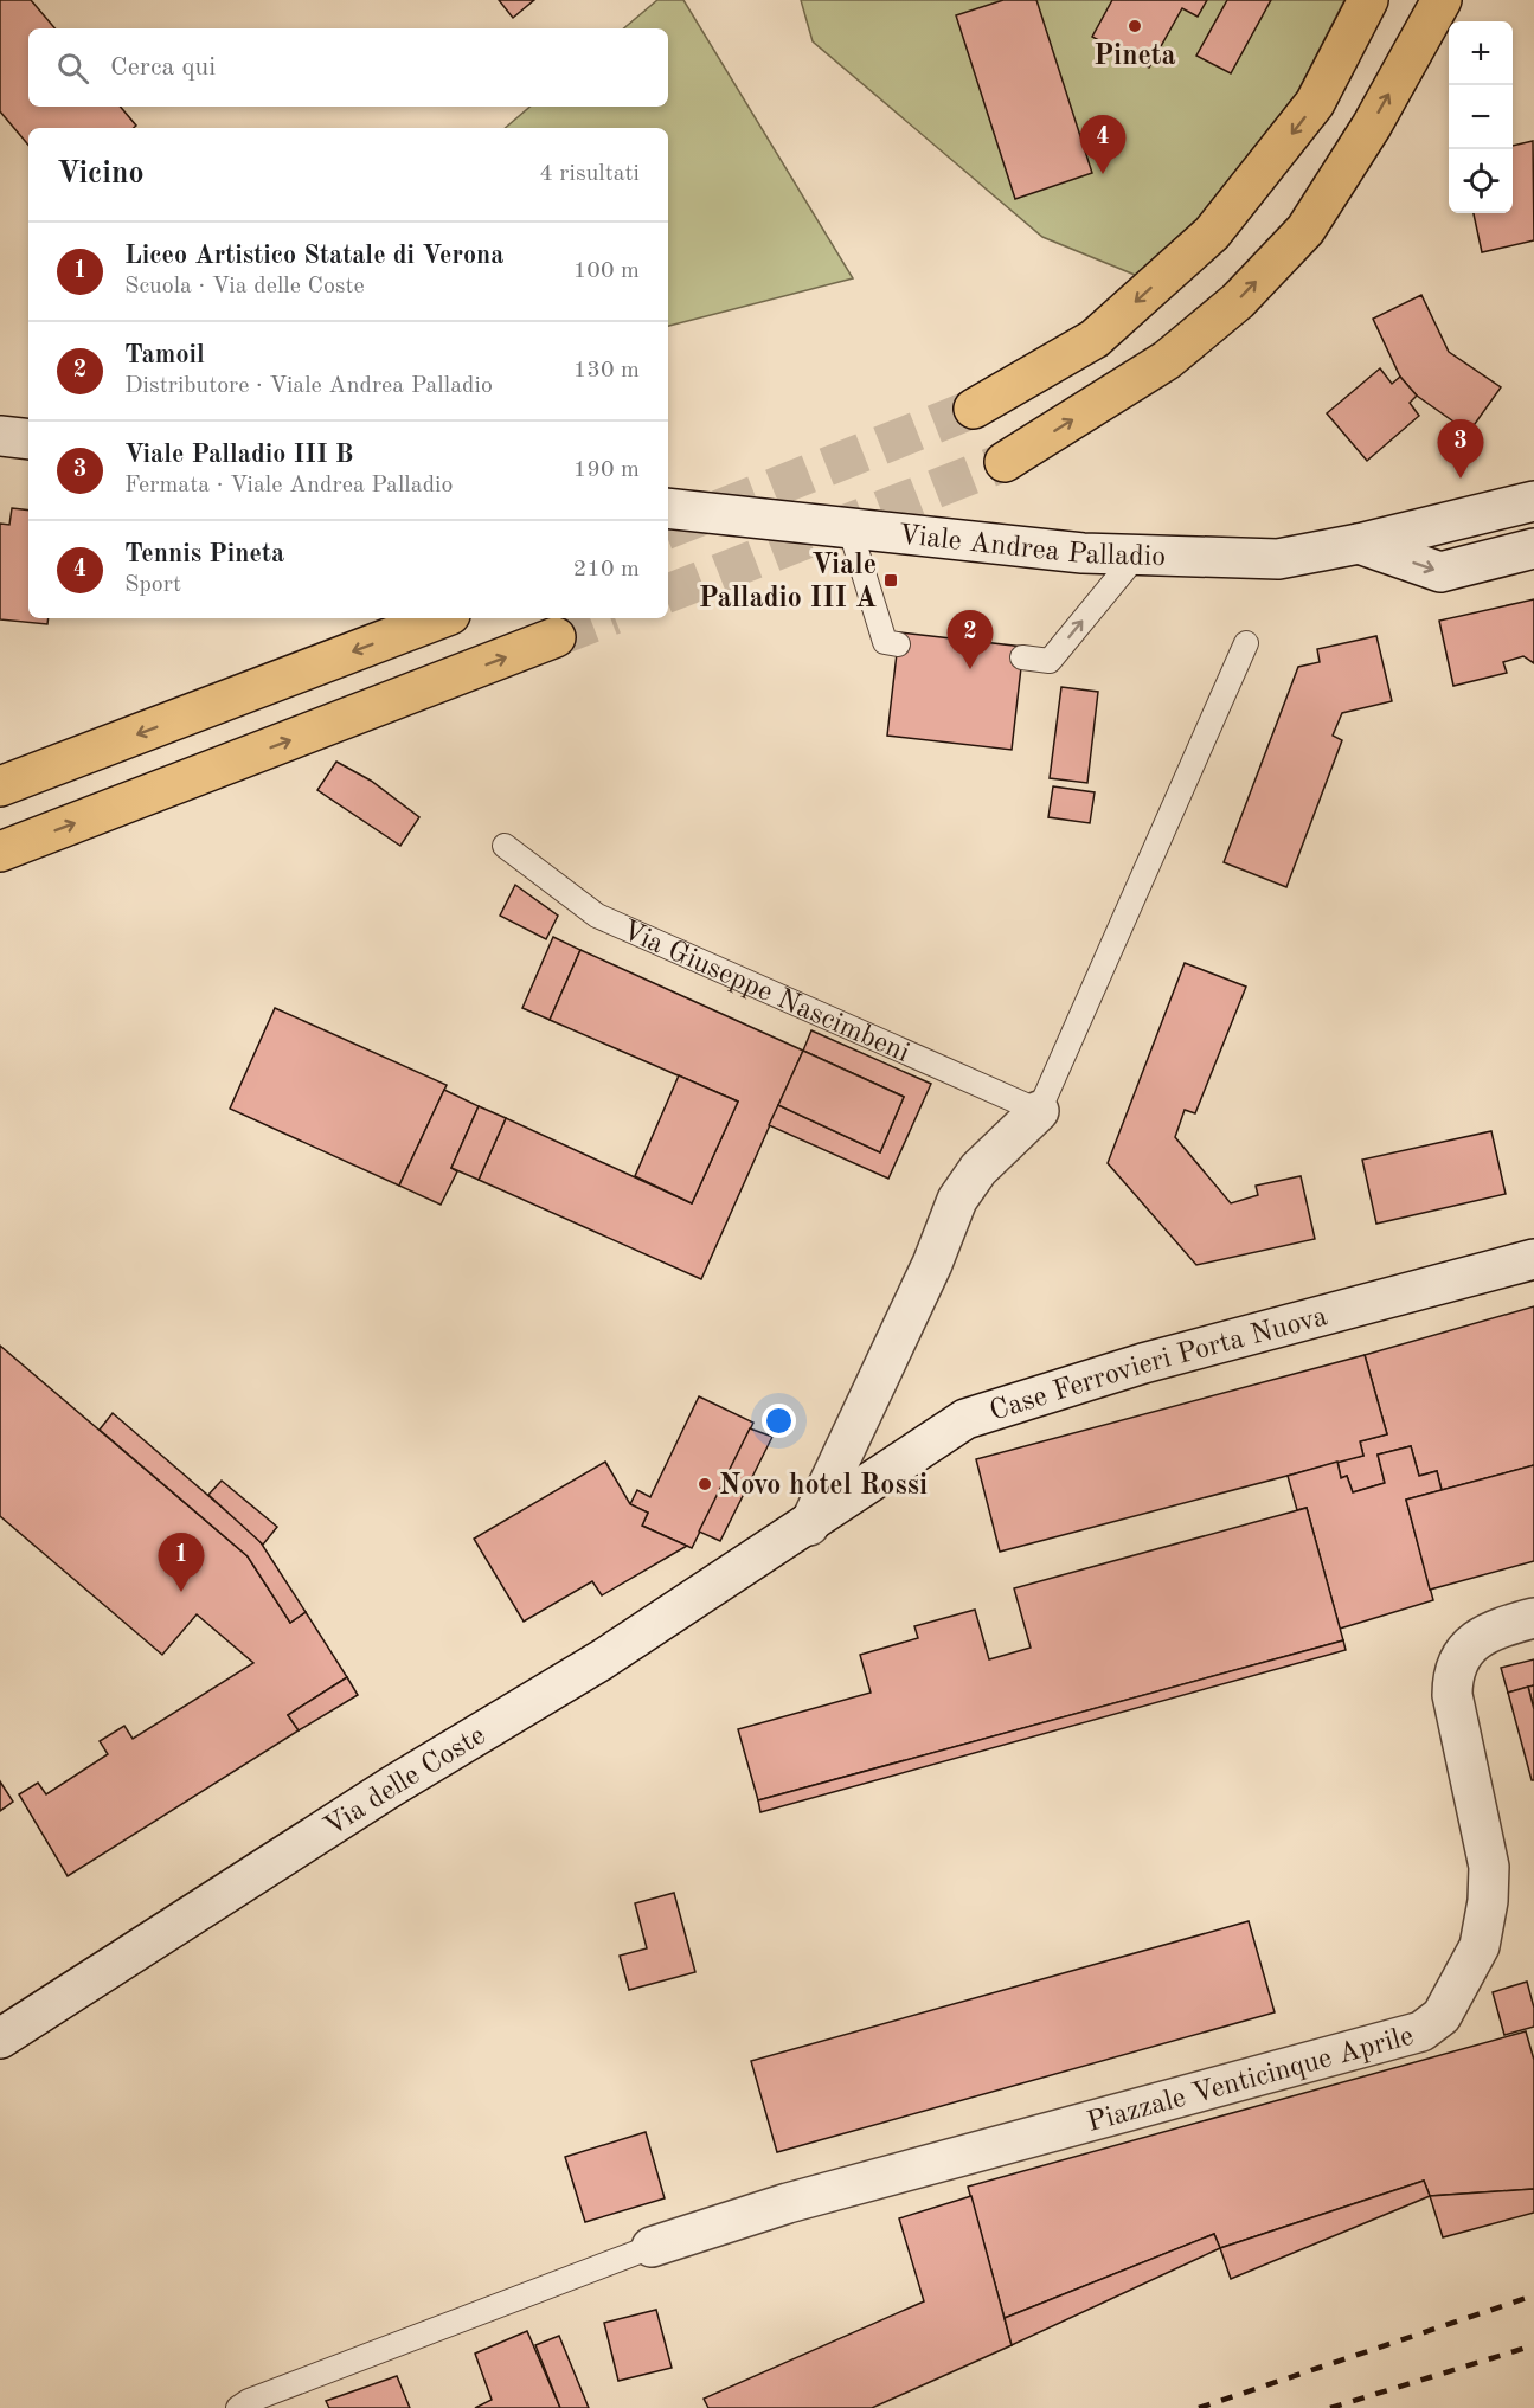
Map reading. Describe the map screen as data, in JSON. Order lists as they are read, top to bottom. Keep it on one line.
{"streets":{"street":["Viale Andrea Palladio","Case Ferrovieri Porta Nuova","Via delle Coste","Piazzale Venticinque Aprile"],"lane":["Via Giuseppe Nascimbeni"]},"crossings":[["Case Ferrovieri Porta Nuova","Via delle Coste"]],"places":{"other":["Pineta","Novo hotel Rossi"],"transit":["Viale Palladio III A"]},"page":{"map_buttons":["+","−"],"search":"Cerca qui","pins":["4","3","2","1"],"heading":["Vicino","4 risultati"],"list":[{"mark":"1","name":"Liceo Artistico Statale di Verona","note":"Scuola · Via delle Coste","value":"100 m"},{"mark":"2","name":"Tamoil","note":"Distributore · Viale Andrea Palladio","value":"130 m"},{"mark":"3","name":"Viale Palladio III B","note":"Fermata · Viale Andrea Palladio","value":"190 m"},{"mark":"4","name":"Tennis Pineta","note":"Sport","value":"210 m"}]}}
